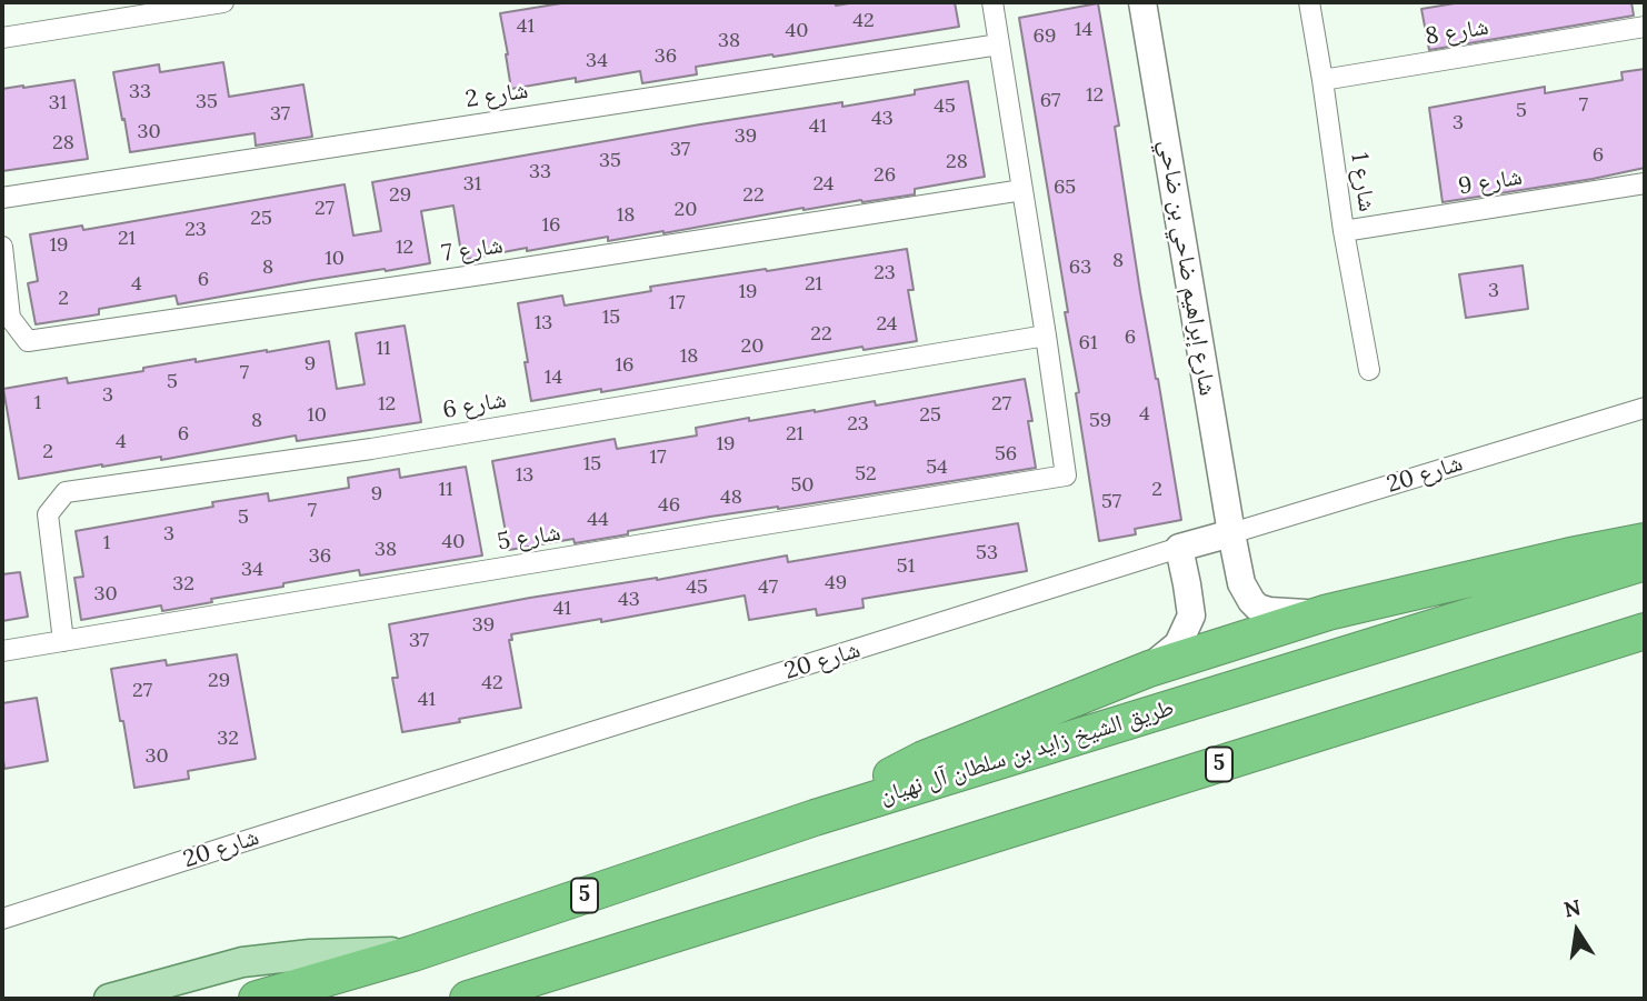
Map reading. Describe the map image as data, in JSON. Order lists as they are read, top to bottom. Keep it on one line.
{"streets":{"highway":["طريق الشيخ زايد بن سلطان آل نهيان","5"],"street":["شارع 8","شارع 2","شارع 1","شارع 9","شارع 7","شارع إبراهيم ضاحي بن ضاحي","شارع 6","شارع 20","شارع 5"]},"crossings":[["شارع 8","شارع 1"],["شارع 1","شارع 9"],["شارع إبراهيم ضاحي بن ضاحي","شارع 20"],["شارع 6","شارع 5"]],"house_numbers":["42","41","14","40","69","38","36","34","33","12","67","35","31","7","45","5","37","43","3","41","30","39","28","37","6","35","28","33","26","31","24","65","29","22","27","20","18","25","16","23","21","19","12","10","8","8","63","23","6","4","21","3","19","2","17","15","13","24","22","6","61","20","11","18","9","16","7","14","5","3","1","12","27","4","10","25","8","59","23","6","21","4","19","2","56","17","15","54","52","13","50","11","2","9","48","57","46","7","5","44","3","40","1","38","53","36","51","34","49","32","45","47","30","43","41","39","37","29","42","27","41","32","30"],"north":"top"}
